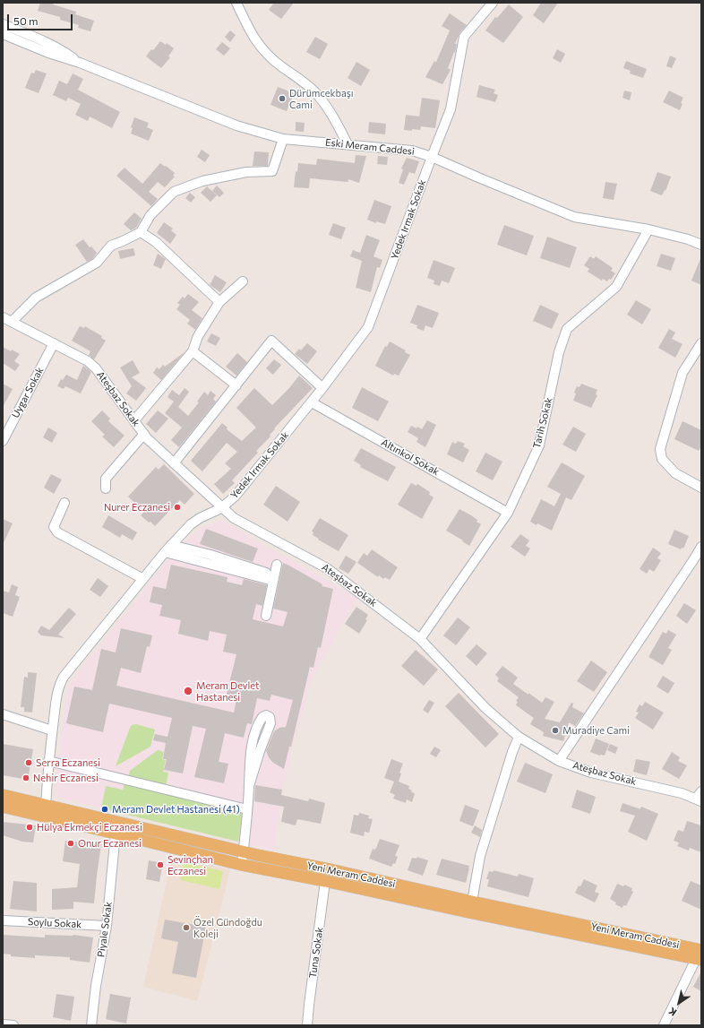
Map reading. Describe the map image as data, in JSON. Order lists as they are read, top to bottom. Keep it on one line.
{"streets":{"main road":["Yeni Meram Caddesi"],"street":["Eski Meram Caddesi","Yedek Irmak Sokak","Uygar Sokak","Ateşbaz Sokak","Tarih Sokak","Altınkol Sokak","Soylu Sokak","Piyale Sokak","Tuna Sokak"]},"crossings":[["Eski Meram Caddesi","Yedek Irmak Sokak"],["Eski Meram Caddesi","Tarih Sokak"],["Yedek Irmak Sokak","Ateşbaz Sokak"],["Yedek Irmak Sokak","Altınkol Sokak"],["Yedek Irmak Sokak","Yeni Meram Caddesi"],["Uygar Sokak","Ateşbaz Sokak"],["Ateşbaz Sokak","Tarih Sokak"],["Tarih Sokak","Altınkol Sokak"],["Yeni Meram Caddesi","Piyale Sokak"],["Yeni Meram Caddesi","Tuna Sokak"],["Soylu Sokak","Piyale Sokak"]],"places":["Dürümcekbaşı Cami","Nurer Eczanesi","Meram Devlet Hastanesi","Muradiye Cami","Serra Eczanesi","Nehir Eczanesi","Meram Devlet Hastanesi (41)","Hülya Ekmekçi Eczanesi","Onur Eczanesi","Sevinçhan Eczanesi","Özel Gündoğdu Koleji"],"scale_bar":"50 m","north":"bottom left"}
